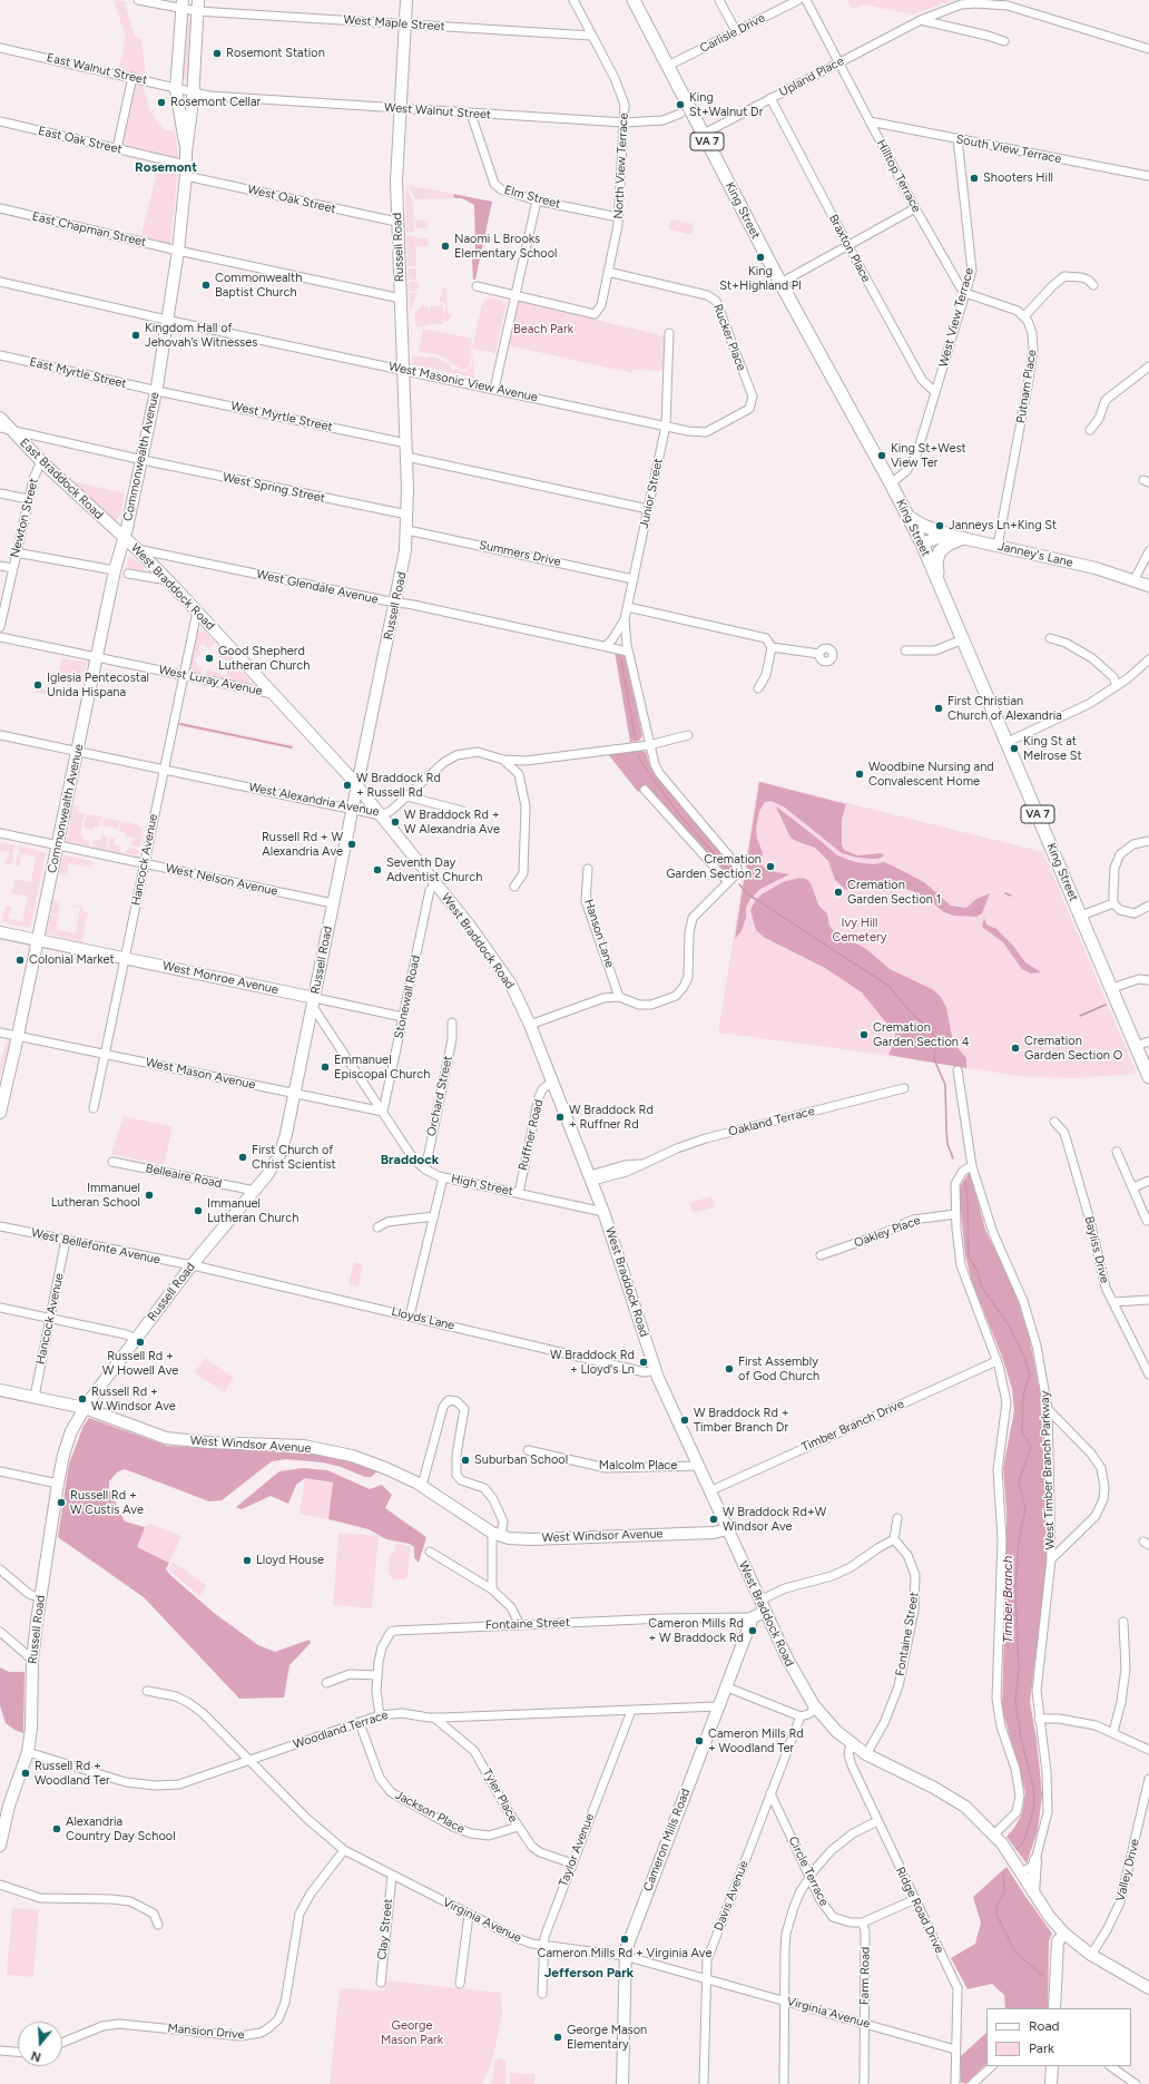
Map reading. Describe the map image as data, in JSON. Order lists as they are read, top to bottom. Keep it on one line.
{"streets":{"main road":["VA 7","King Street"],"street":["West Maple Street","Carlisle Drive","East Walnut Street","Upland Place","West Walnut Street","East Oak Street","South View Terrace","North View Terrace","Hilltop Terrace","Elm Street","West Oak Street","East Chapman Street","Russell Road","Braxton Place","West View Terrace","Rucker Place","East Myrtle Street","West Masonic View Avenue","Putnam Place","West Myrtle Street","Commonwealth Avenue","East Braddock Road","West Spring Street","Junior Street","Newton Street","Summers Drive","Janney's Lane","West Braddock Road","West Glendale Avenue","West Luray Avenue","West Alexandria Avenue","Hancock Avenue","West Nelson Avenue","Hanson Lane","West Monroe Avenue","Stonewall Road","West Mason Avenue","Orchard Street","Oakland Terrace","Ruffner Road","Belleaire Road","High Street","Oakley Place","West Bellefonte Avenue","Bayliss Drive","Lloyds Lane","Timber Branch Drive","West Windsor Avenue","Malcolm Place","West Timber Branch Parkway","Fontaine Street","Woodland Terrace","Tyler Place","Jackson Place","Cameron Mills Road","Taylor Avenue","Valley Drive","Circle Terrace","Davis Avenue","Ridge Road Drive","Virginia Avenue","Clay Street","Farm Road","Mansion Drive"]},"crossings":[["West Maple Street","North View Terrace"],["West Maple Street","Russell Road"],["West Maple Street","Commonwealth Avenue"],["Carlisle Drive","King Street"],["East Walnut Street","West Walnut Street"],["East Walnut Street","Commonwealth Avenue"],["Upland Place","Hilltop Terrace"],["Upland Place","King Street"],["Upland Place","Braxton Place"],["West Walnut Street","North View Terrace"],["West Walnut Street","Elm Street"],["West Walnut Street","Russell Road"],["West Walnut Street","Commonwealth Avenue"],["East Oak Street","West Oak Street"],["East Oak Street","Commonwealth Avenue"],["South View Terrace","Hilltop Terrace"],["South View Terrace","West View Terrace"],["North View Terrace","Elm Street"],["North View Terrace","Rucker Place"],["Hilltop Terrace","West View Terrace"],["West Oak Street","Russell Road"],["West Oak Street","Commonwealth Avenue"],["King Street","West View Terrace"],["King Street","Janney's Lane"],["East Chapman Street","Russell Road"],["East Chapman Street","Commonwealth Avenue"],["Russell Road","West Masonic View Avenue"],["Russell Road","West Myrtle Street"],["Russell Road","West Spring Street"],["Russell Road","Summers Drive"],["Russell Road","West Braddock Road"],["Russell Road","West Glendale Avenue"],["Russell Road","West Alexandria Avenue"],["Russell Road","West Nelson Avenue"],["Russell Road","West Monroe Avenue"],["Russell Road","West Mason Avenue"],["Russell Road","Belleaire Road"],["Russell Road","High Street"],["Russell Road","West Bellefonte Avenue"],["Russell Road","Lloyds Lane"],["Russell Road","West Windsor Avenue"],["Russell Road","Woodland Terrace"],["Braxton Place","West View Terrace"],["Rucker Place","West Masonic View Avenue"],["East Myrtle Street","West Myrtle Street"],["East Myrtle Street","Commonwealth Avenue"],["West Masonic View Avenue","Commonwealth Avenue"],["West Masonic View Avenue","Junior Street"],["Putnam Place","Janney's Lane"],["West Myrtle Street","Commonwealth Avenue"],["Commonwealth Avenue","East Braddock Road"],["Commonwealth Avenue","West Spring Street"],["Commonwealth Avenue","West Braddock Road"],["Commonwealth Avenue","West Luray Avenue"],["Commonwealth Avenue","West Alexandria Avenue"],["Commonwealth Avenue","West Nelson Avenue"],["Commonwealth Avenue","West Monroe Avenue"],["Commonwealth Avenue","West Mason Avenue"],["East Braddock Road","West Spring Street"],["East Braddock Road","Newton Street"],["East Braddock Road","West Braddock Road"],["Junior Street","Summers Drive"],["Junior Street","West Glendale Avenue"],["West Braddock Road","West Glendale Avenue"],["West Braddock Road","West Luray Avenue"],["West Braddock Road","West Alexandria Avenue"],["West Braddock Road","Hancock Avenue"],["West Braddock Road","Stonewall Road"],["West Braddock Road","Oakland Terrace"],["West Braddock Road","Ruffner Road"],["West Braddock Road","High Street"],["West Braddock Road","Lloyds Lane"],["West Braddock Road","Timber Branch Drive"],["West Braddock Road","West Windsor Avenue"],["West Braddock Road","Malcolm Place"],["West Braddock Road","Fontaine Street"],["West Braddock Road","Valley Drive"],["West Braddock Road","Ridge Road Drive"],["West Luray Avenue","Hancock Avenue"],["West Alexandria Avenue","Hancock Avenue"],["Hancock Avenue","West Nelson Avenue"],["Hancock Avenue","West Monroe Avenue"],["Hancock Avenue","West Mason Avenue"],["Hancock Avenue","West Bellefonte Avenue"],["Hancock Avenue","West Windsor Avenue"],["West Monroe Avenue","Stonewall Road"],["West Monroe Avenue","High Street"],["Stonewall Road","West Mason Avenue"],["Stonewall Road","High Street"],["West Mason Avenue","High Street"],["Orchard Street","High Street"],["Ruffner Road","High Street"],["West Bellefonte Avenue","Lloyds Lane"],["Fontaine Street","Woodland Terrace"],["Fontaine Street","Cameron Mills Road"],["Woodland Terrace","Tyler Place"],["Woodland Terrace","Jackson Place"],["Woodland Terrace","Cameron Mills Road"],["Woodland Terrace","Taylor Avenue"],["Woodland Terrace","Virginia Avenue"],["Tyler Place","Jackson Place"],["Tyler Place","Taylor Avenue"],["Cameron Mills Road","Virginia Avenue"],["Taylor Avenue","Virginia Avenue"],["Circle Terrace","Davis Avenue"],["Circle Terrace","Farm Road"],["Davis Avenue","Virginia Avenue"],["Ridge Road Drive","Virginia Avenue"],["Virginia Avenue","Clay Street"],["Virginia Avenue","Farm Road"],["Virginia Avenue","Mansion Drive"]],"districts":["Rosemont","Braddock","Jefferson Park"],"water":["Timber Branch"],"parks":["Beach Park","Ivy Hill Cemetery","George Mason Park"],"places":["Rosemont Station","Rosemont Cellar","King St+Walnut Dr","Shooters Hill","Naomi L Brooks Elementary School","King St+Highland Pl","Commonwealth Baptist Church","Kingdom Hall of Jehovah’s Witnesses","King St+West View Ter","Janneys Ln+King St","Good Shepherd Lutheran Church","Iglesia Pentecostal Unida Hispana","First Christian Church of Alexandria","King St at Melrose St","Woodbine Nursing and Convalescent Home","W Braddock Rd + Russell Rd","W Braddock Rd + W Alexandria Ave","Russell Rd + W Alexandria Ave","Cremation Garden Section 2","Seventh Day Adventist Church","Cremation Garden Section 1","Colonial Market","Cremation Garden Section 4","Cremation Garden Section O","Emmanuel Episcopal Church","W Braddock Rd + Ruffner Rd","First Church of Christ Scientist","Immanuel Lutheran School","Immanuel Lutheran Church","Russell Rd + W Howell Ave","W Braddock Rd + Lloyd's Ln","First Assembly of God Church","Russell Rd + W Windsor Ave","W Braddock Rd + Timber Branch Dr","Suburban School","Russell Rd + W Custis Ave","W Braddock Rd+W Windsor Ave","Lloyd House","Cameron Mills Rd + W Braddock Rd","Cameron Mills Rd + Woodland Ter","Russell Rd + Woodland Ter","Alexandria Country Day School","Cameron Mills Rd + Virginia Ave","George Mason Elementary"],"legend":["Road","Park"],"north":"bottom"}
